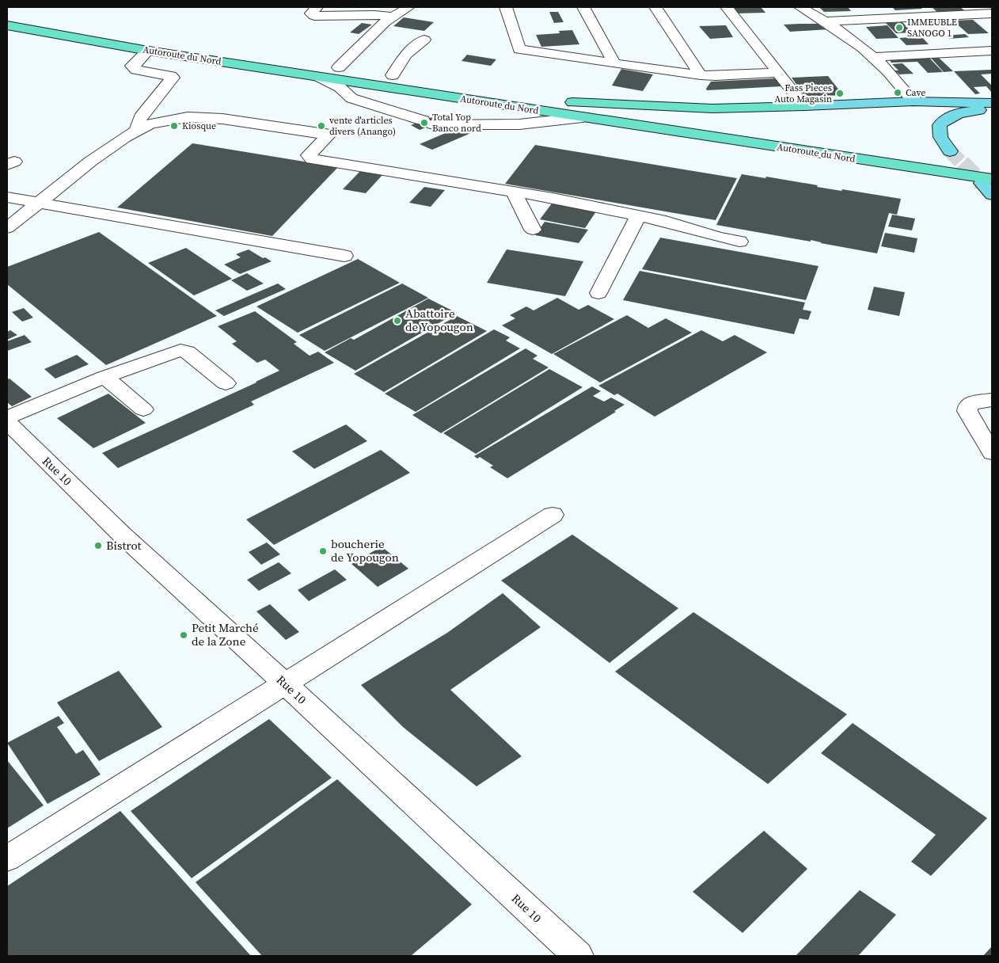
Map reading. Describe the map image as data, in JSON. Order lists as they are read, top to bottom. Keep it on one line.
{"streets":{"highway":["Autoroute du Nord"],"street":["Rue 10"]},"places":["IMMEUBLE SANOGO 1","Cave","Fass Pieces Auto Magasin","Total Yop Banco nord","Kiosque","vente d'articles divers (Anango)","Abattoire de Yopougon","Bistrot","boucherie de Yopougon","Petit Marché de la Zone"]}
